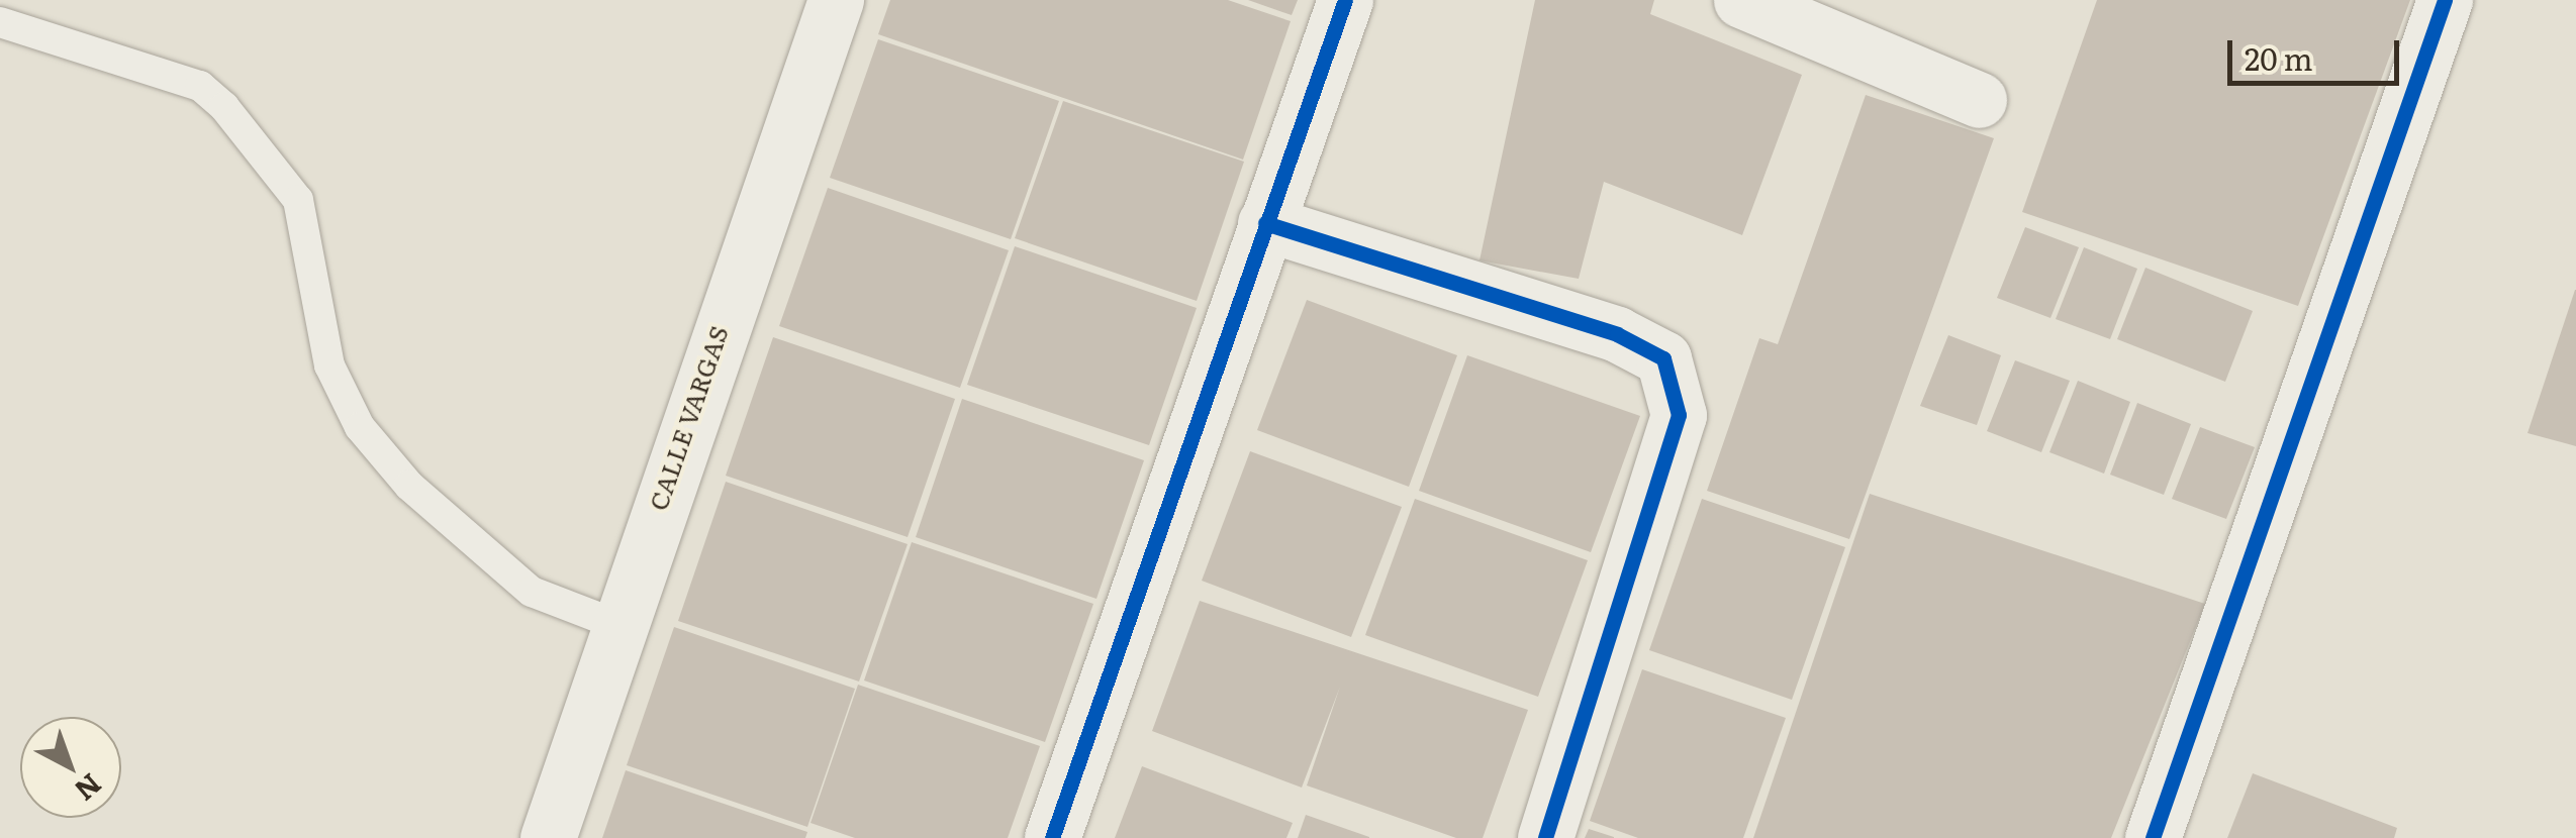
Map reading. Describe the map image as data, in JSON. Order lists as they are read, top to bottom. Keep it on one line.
{"streets":{"street":["CALLE VARGAS"]},"scale_bar":"20 m","north":"bottom right"}
